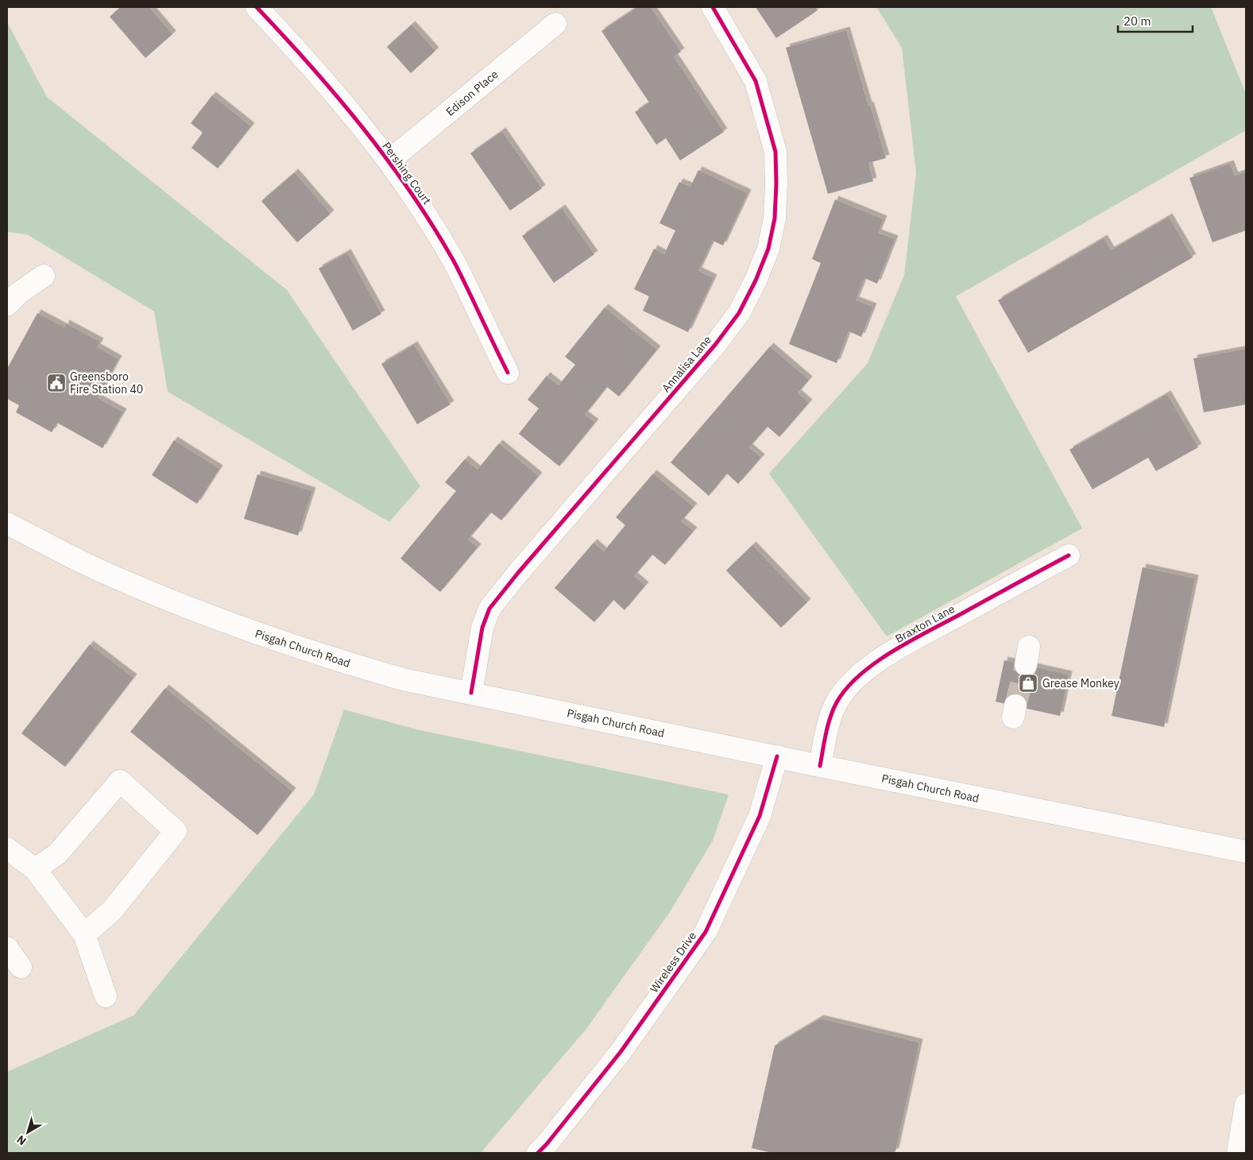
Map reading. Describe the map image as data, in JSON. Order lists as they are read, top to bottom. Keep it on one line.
{"streets":{"street":["Edison Place","Pershing Court","Annalisa Lane","Braxton Lane","Pisgah Church Road","Wireless Drive"]},"crossings":[["Edison Place","Pershing Court"],["Annalisa Lane","Pisgah Church Road"],["Braxton Lane","Pisgah Church Road"],["Pisgah Church Road","Wireless Drive"]],"places":{"public building":["Greensboro Fire Station 40"],"shop":["Grease Monkey"]},"scale_bar":"20 m","north":"bottom left"}
